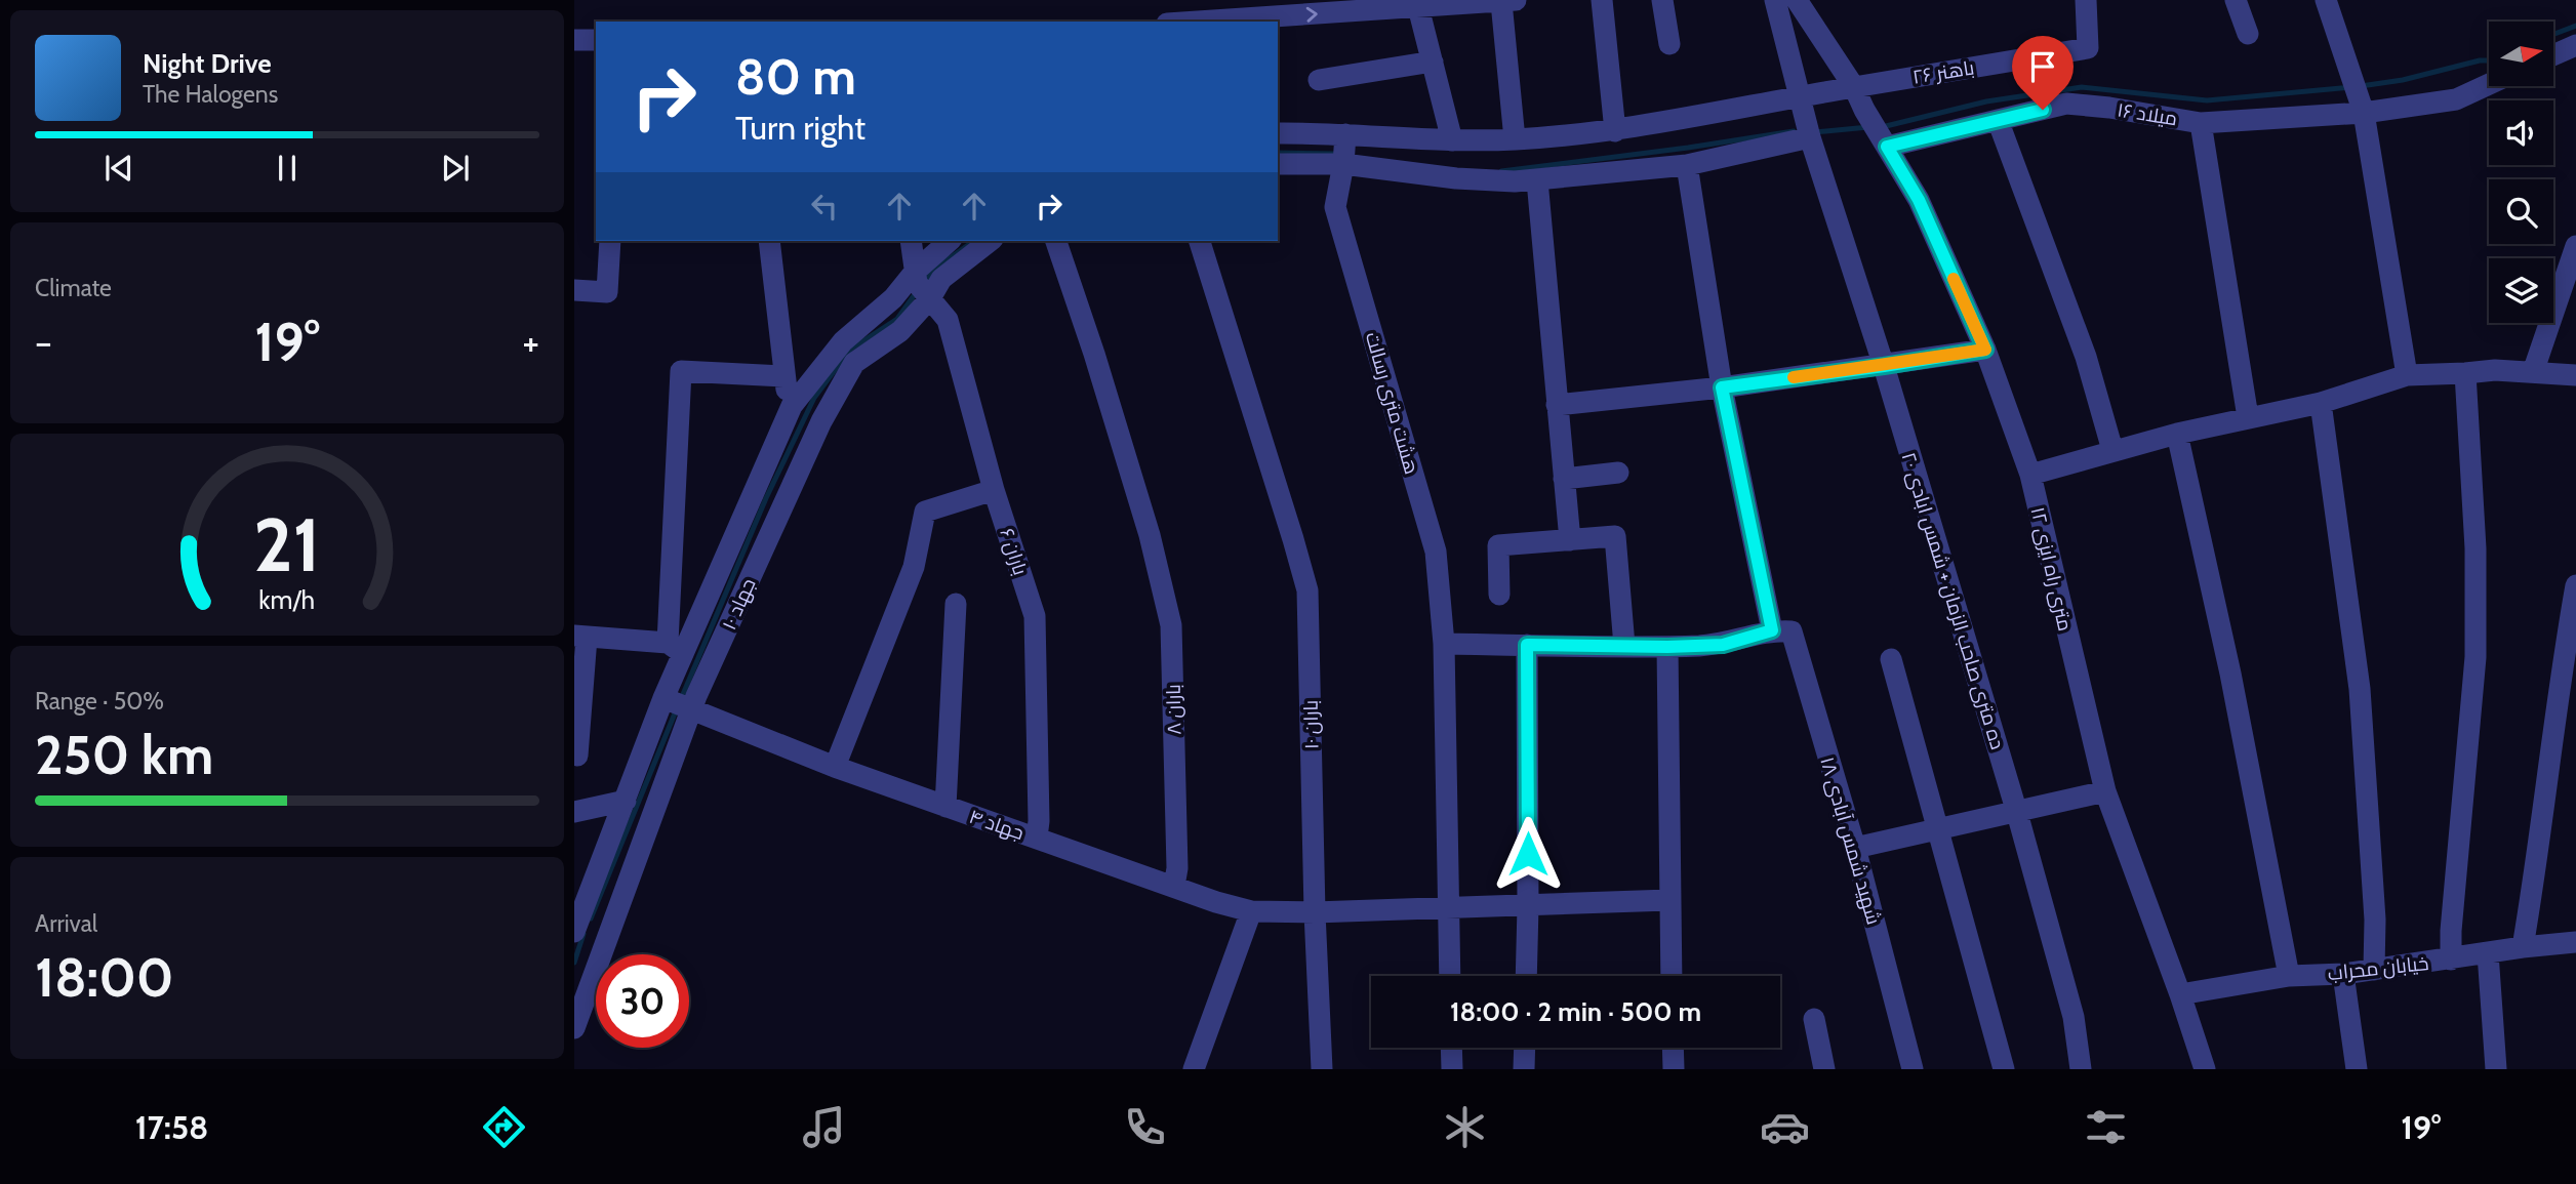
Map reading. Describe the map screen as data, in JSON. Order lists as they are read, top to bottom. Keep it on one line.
{"streets":{"street":["باهنر ۲۶","میلاد ۱۶","هشت متری رسالت","باران ۶","۱۲ متری راه ایزی","ده متری صاحب الزمان + شمس ابادی ۲۰","جهاد ۱۰","باران ۸","باران ۱۰","جهاد ۴","شهید شمس آبادی ۱۸","خیابان محراب"]},"crossings":[["باهنر ۲۶","۱۲ متری راه ایزی"],["میلاد ۱۶","۱۲ متری راه ایزی"],["هشت متری رسالت","جهاد ۴"],["باران ۶","جهاد ۱۰"],["باران ۶","جهاد ۴"],["۱۲ متری راه ایزی","خیابان محراب"],["جهاد ۱۰","جهاد ۴"],["باران ۸","جهاد ۴"],["باران ۱۰","جهاد ۴"]],"north":"right","page":{"turn":["80 m","Turn right"],"song":["Night Drive","The Halogens"],"tile":["Climate",["Range · 50%","250 km"],["Arrival","18:00"]],"heat":["−","19°","+"],"limit":"30","trip":"18:00 · 2 min · 500 m","tabs":["17:58","19°"],"gauge":["21","km/h"]}}
